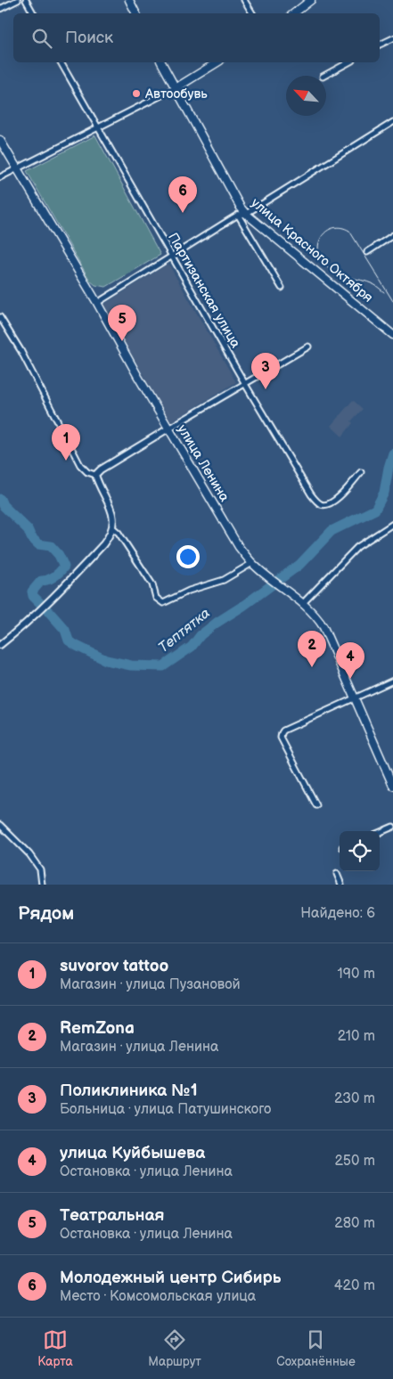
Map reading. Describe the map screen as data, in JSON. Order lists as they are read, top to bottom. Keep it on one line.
{"streets":{"main road":["улица Красного Октября","улица Ленина"],"street":["Партизанская улица"]},"water":["Тептятка"],"places":["Автообувь"],"north":"top left","page":{"search":"Поиск","pins":["6","5","3","1","2","4"],"heading":["Рядом","Найдено: 6"],"list":[{"mark":"1","name":"suvorov tattoo","note":"Магазин · улица Пузановой","value":"190 m"},{"mark":"2","name":"RemZona","note":"Магазин · улица Ленина","value":"210 m"},{"mark":"3","name":"Поликлиника №1","note":"Больница · улица Патушинского","value":"230 m"},{"mark":"4","name":"улица Куйбышева","note":"Остановка · улица Ленина","value":"250 m"},{"mark":"5","name":"Театральная","note":"Остановка · улица Ленина","value":"280 m"},{"mark":"6","name":"Молодежный центр Сибирь","note":"Место · Комсомольская улица","value":"420 m"}],"nav":["Карта","Маршрут","Сохранённые"]}}
